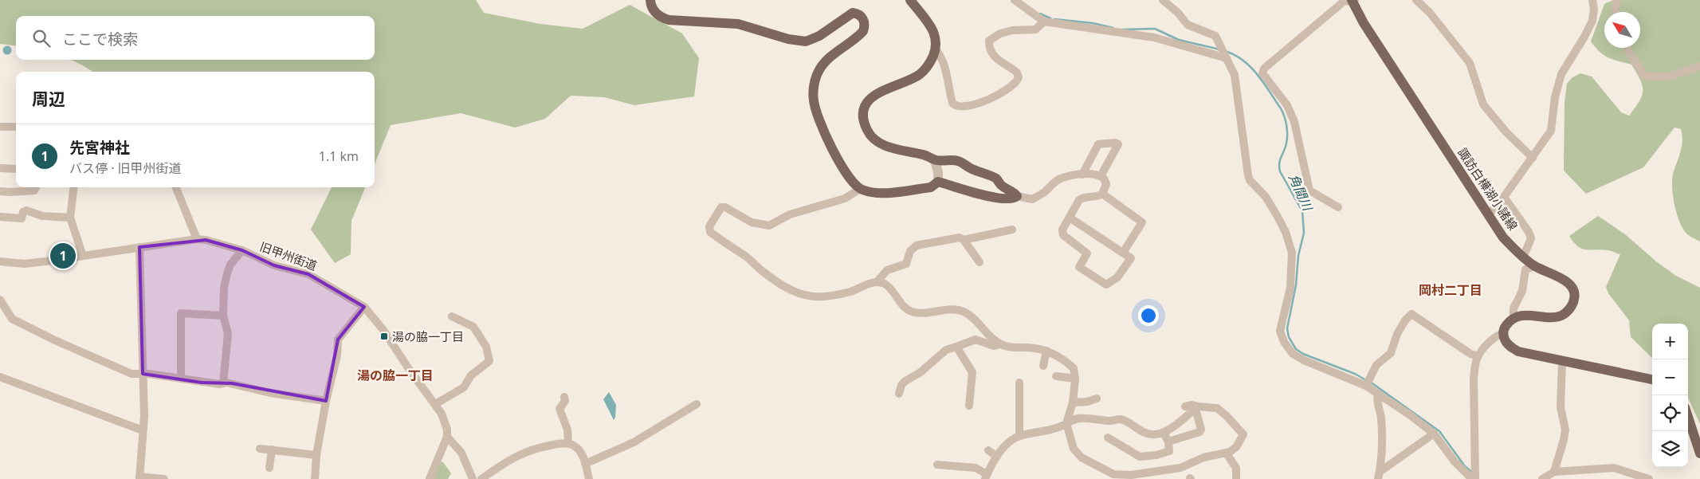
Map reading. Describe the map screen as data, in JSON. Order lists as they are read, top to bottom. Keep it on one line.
{"streets":{"main road":["諏訪白樺湖小諸線"],"street":["旧甲州街道"]},"districts":["岡村二丁目","湯の脇一丁目"],"water":["角間川"],"places":{"transit":["湯の脇一丁目"]},"north":"top left","page":{"search":"ここで検索","heading":"周辺","list":[{"mark":"1","name":"先宮神社","note":"バス停 · 旧甲州街道","value":"1.1 km"}],"pins":"1","map_buttons":["+","−"]}}
